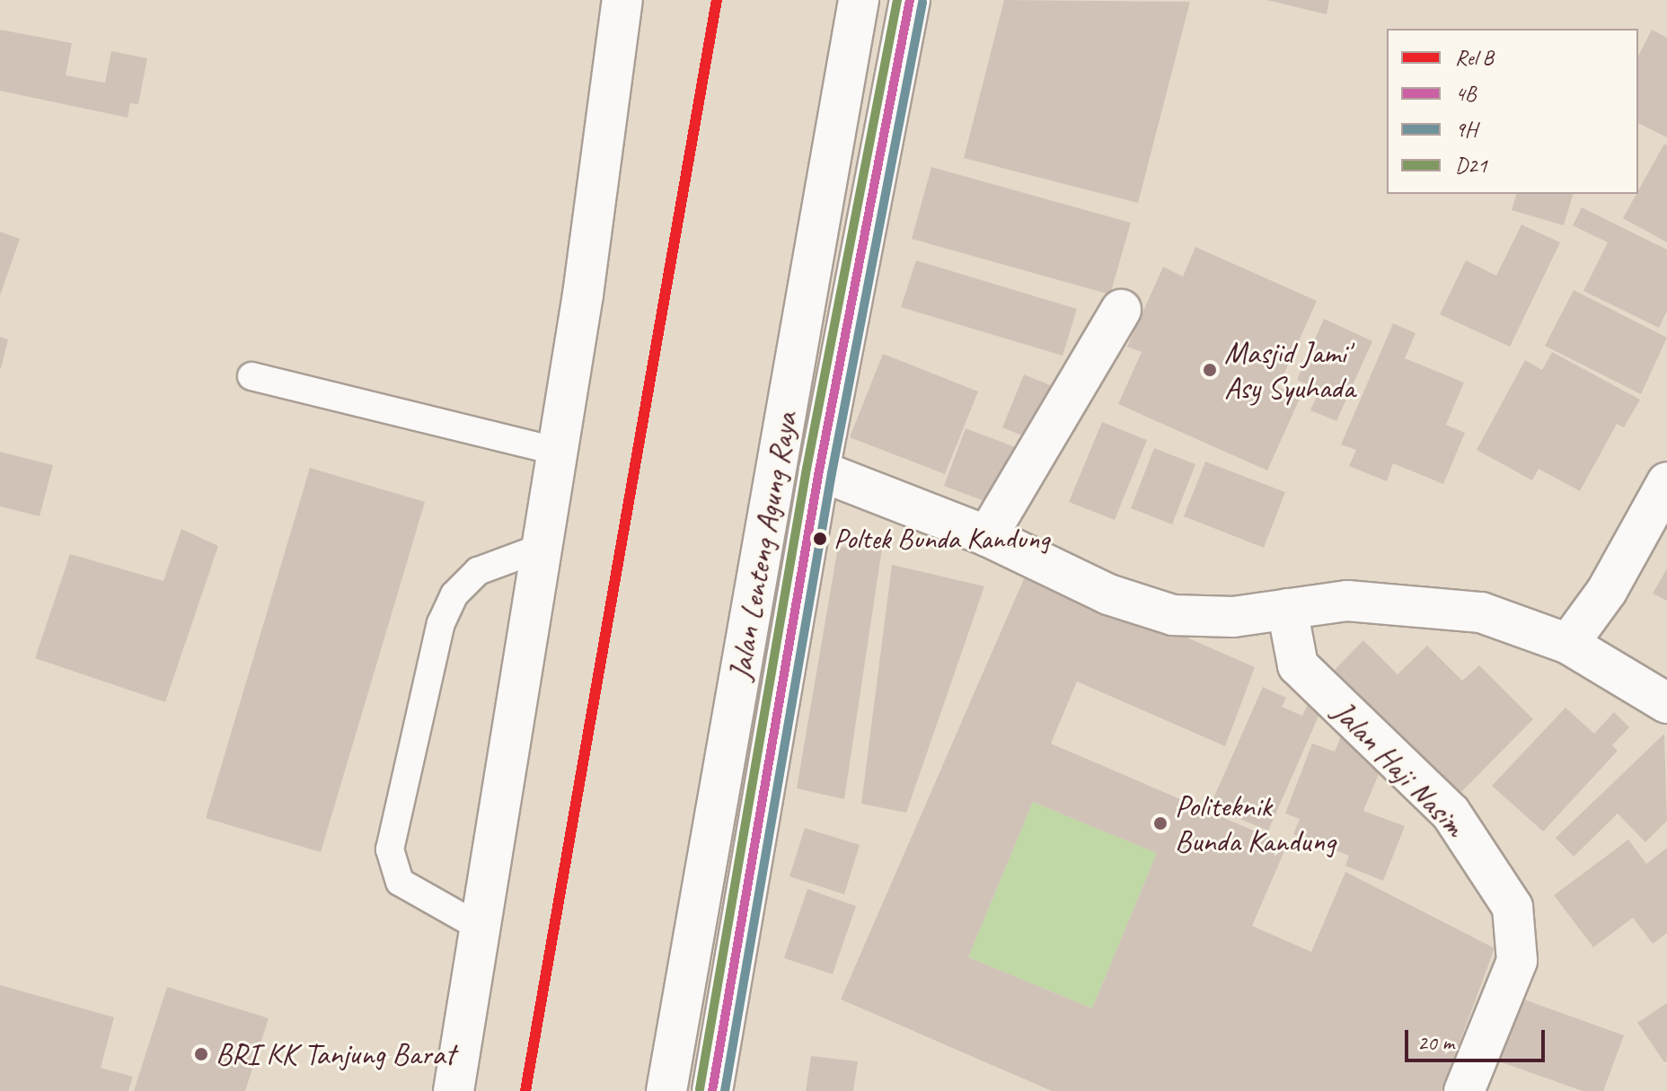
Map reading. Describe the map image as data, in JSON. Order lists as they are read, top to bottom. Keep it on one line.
{"streets":{"main road":["Jalan Lenteng Agung Raya","Jalan Haji Nasim"]},"places":["Masjid Jami' Asy Syuhada","Poltek Bunda Kandung","Politeknik Bunda Kandung","BRI KK Tanjung Barat"],"lines":["rail line B","transit line 4B","transit line D21","transit line 9H"],"legend":["Rel B","4B","9H","D21"],"scale_bar":"20 m"}
